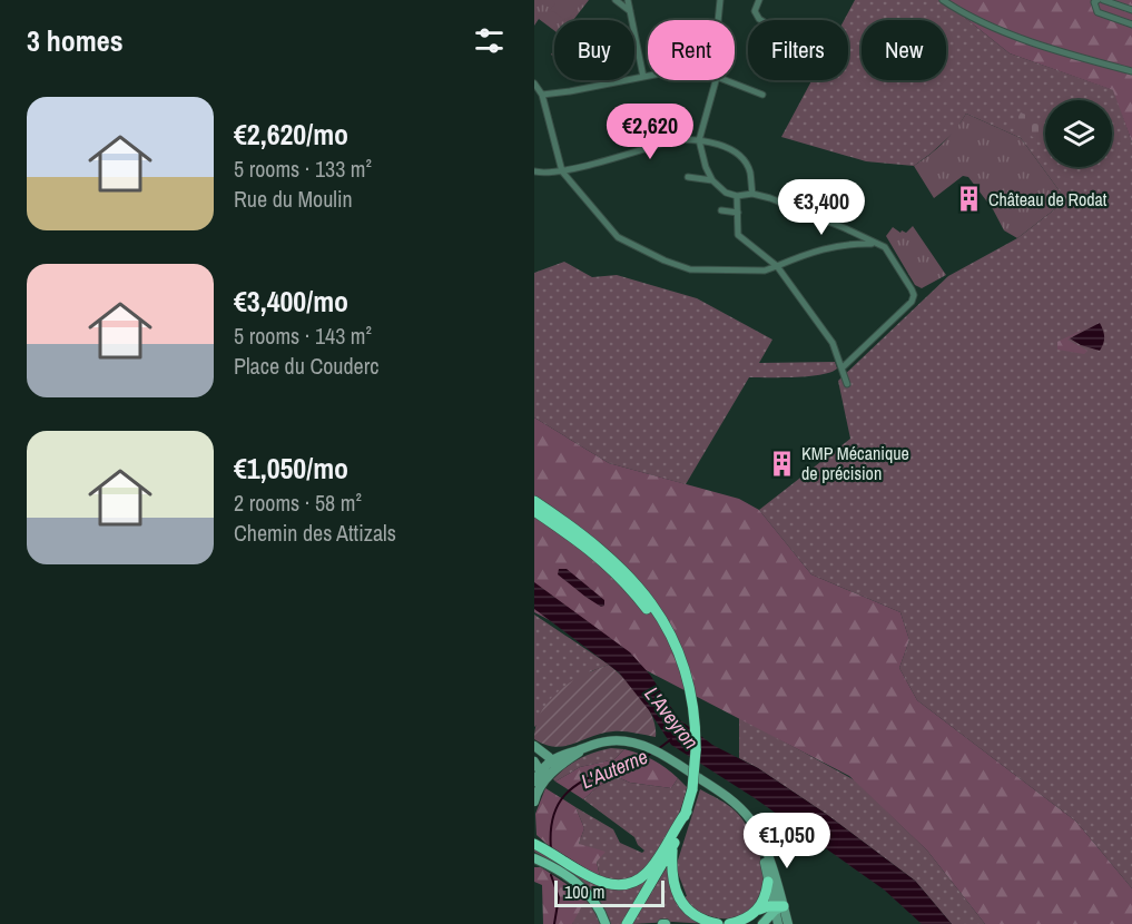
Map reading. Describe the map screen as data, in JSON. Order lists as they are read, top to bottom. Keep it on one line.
{"water":["L'Aveyron","L'Auterne"],"places":{"building":["Château de Rodat","KMP Mécanique de précision"]},"scale_bar":"100 m","page":{"heading":"3 homes","chip":["Buy","Rent","Filters","New"],"list":[{"name":"€2,620/mo","note":"5 rooms · 133 m² · Rue du Moulin"},{"name":"€3,400/mo","note":"5 rooms · 143 m² · Place du Couderc"},{"name":"€1,050/mo","note":"2 rooms · 58 m² · Chemin des Attizals"}],"price":["€2,620","€3,400","€1,050"],"scale":"100 m"}}
